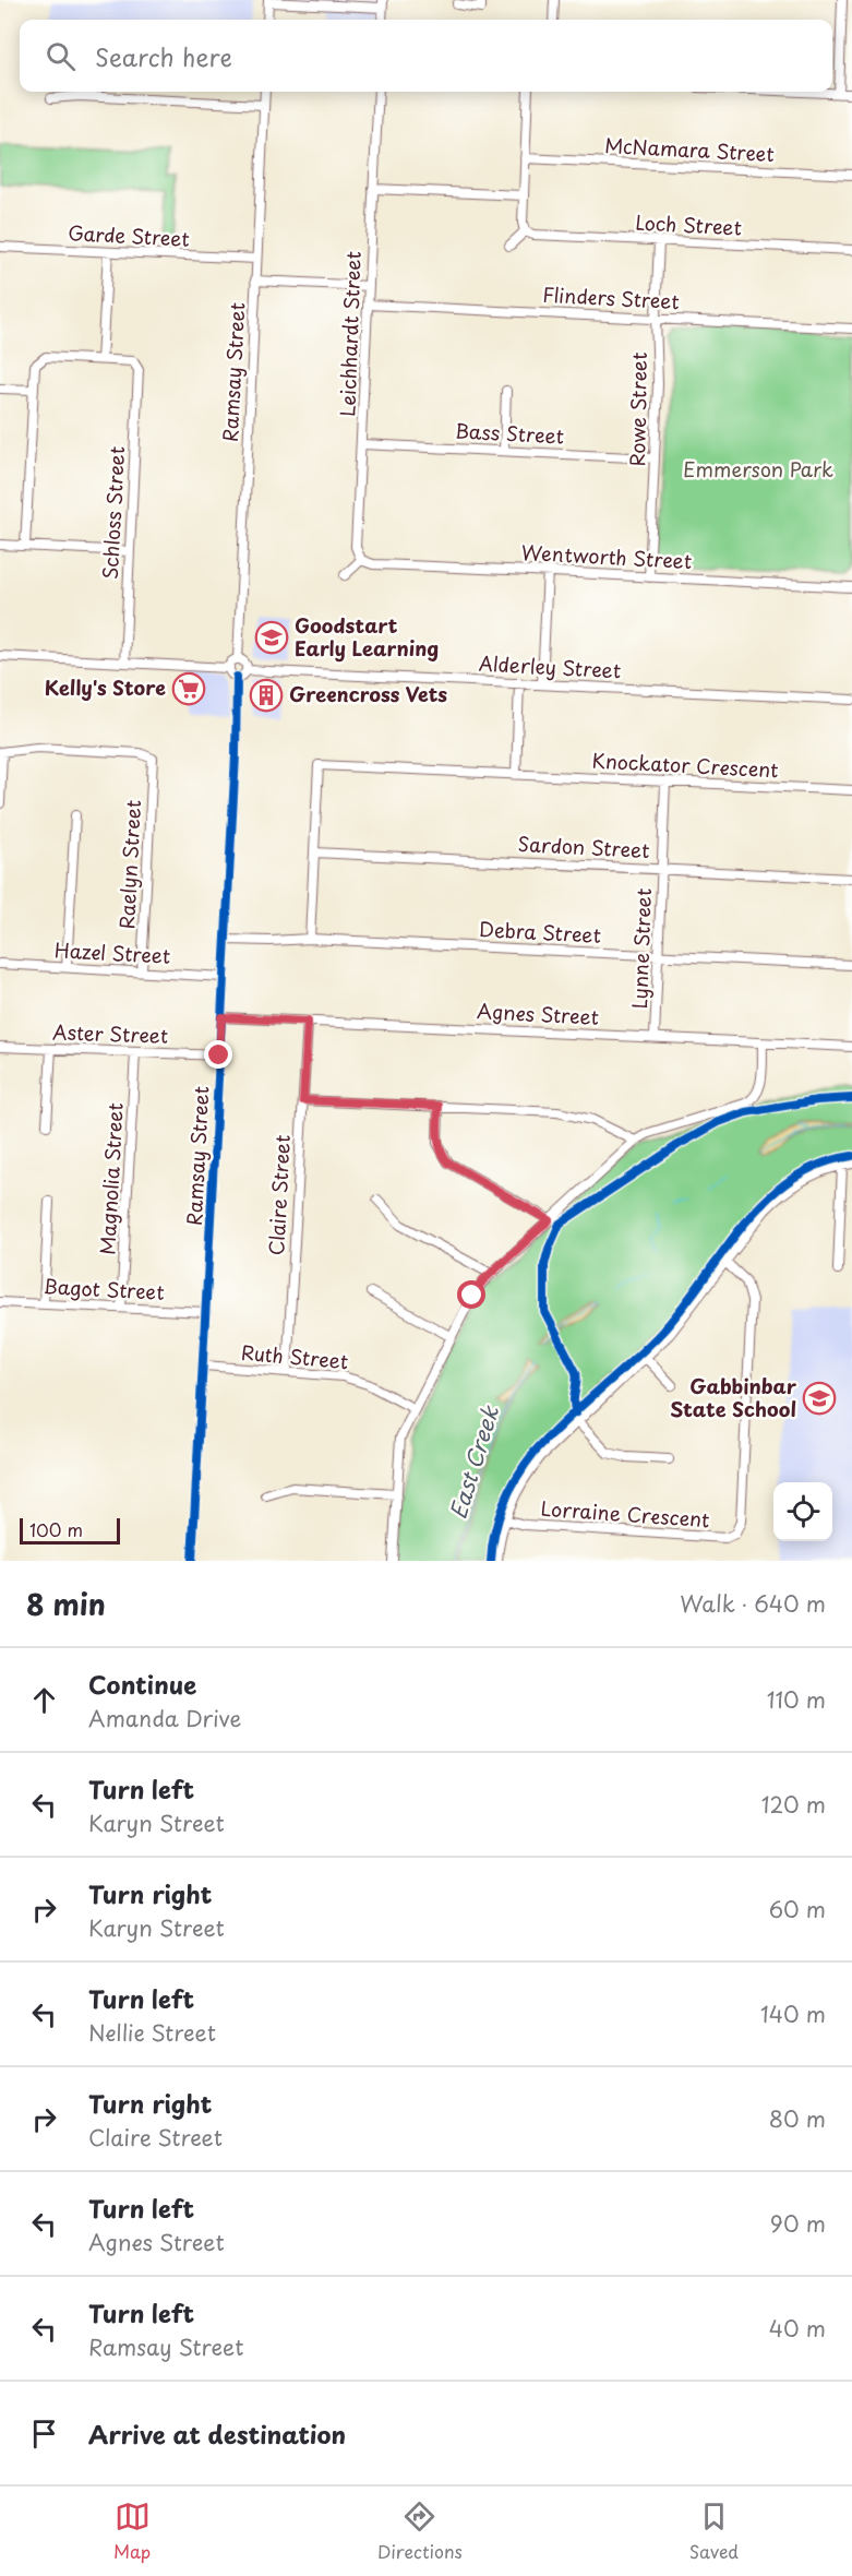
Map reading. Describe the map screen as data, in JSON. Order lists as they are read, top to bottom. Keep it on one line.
{"streets":{"street":["McNamara Street","Loch Street","Garde Street","Flinders Street","Leichhardt Street","Ramsay Street","Rowe Street","Bass Street","Schloss Street","Wentworth Street","Alderley Street","Knockator Crescent","Sardon Street","Raelyn Street","Debra Street","Lynne Street","Hazel Street","Agnes Street","Aster Street","Magnolia Street","Claire Street","Bagot Street","Ruth Street","Lorraine Crescent"]},"crossings":[["Loch Street","Rowe Street"],["Garde Street","Ramsay Street"],["Flinders Street","Leichhardt Street"],["Flinders Street","Rowe Street"],["Leichhardt Street","Bass Street"],["Leichhardt Street","Wentworth Street"],["Ramsay Street","Alderley Street"],["Ramsay Street","Debra Street"],["Ramsay Street","Hazel Street"],["Ramsay Street","Agnes Street"],["Ramsay Street","Aster Street"],["Ramsay Street","Bagot Street"],["Ramsay Street","Ruth Street"],["Rowe Street","Bass Street"],["Rowe Street","Wentworth Street"],["Knockator Crescent","Sardon Street"],["Knockator Crescent","Debra Street"],["Knockator Crescent","Lynne Street"],["Sardon Street","Lynne Street"],["Raelyn Street","Hazel Street"],["Debra Street","Lynne Street"],["Lynne Street","Agnes Street"],["Agnes Street","Claire Street"],["Aster Street","Magnolia Street"],["Magnolia Street","Bagot Street"],["Claire Street","Ruth Street"]],"water":["East Creek"],"parks":["Emmerson Park"],"places":{"school or university":["Goodstart Early Learning","Gabbinbar State School"],"supermarket":["Kelly's Store"],"building":["Greencross Vets"]},"scale_bar":"100 m","page":{"search":"Search here","scale":"100 m","heading":["8 min","Walk · 640 m"],"list":[["Continue","Amanda Drive","110 m"],["Turn left","Karyn Street","120 m"],["Turn right","Karyn Street","60 m"],["Turn left","Nellie Street","140 m"],["Turn right","Claire Street","80 m"],["Turn left","Agnes Street","90 m"],["Turn left","Ramsay Street","40 m"],"Arrive at destination"],"nav":["Map","Directions","Saved"]}}
